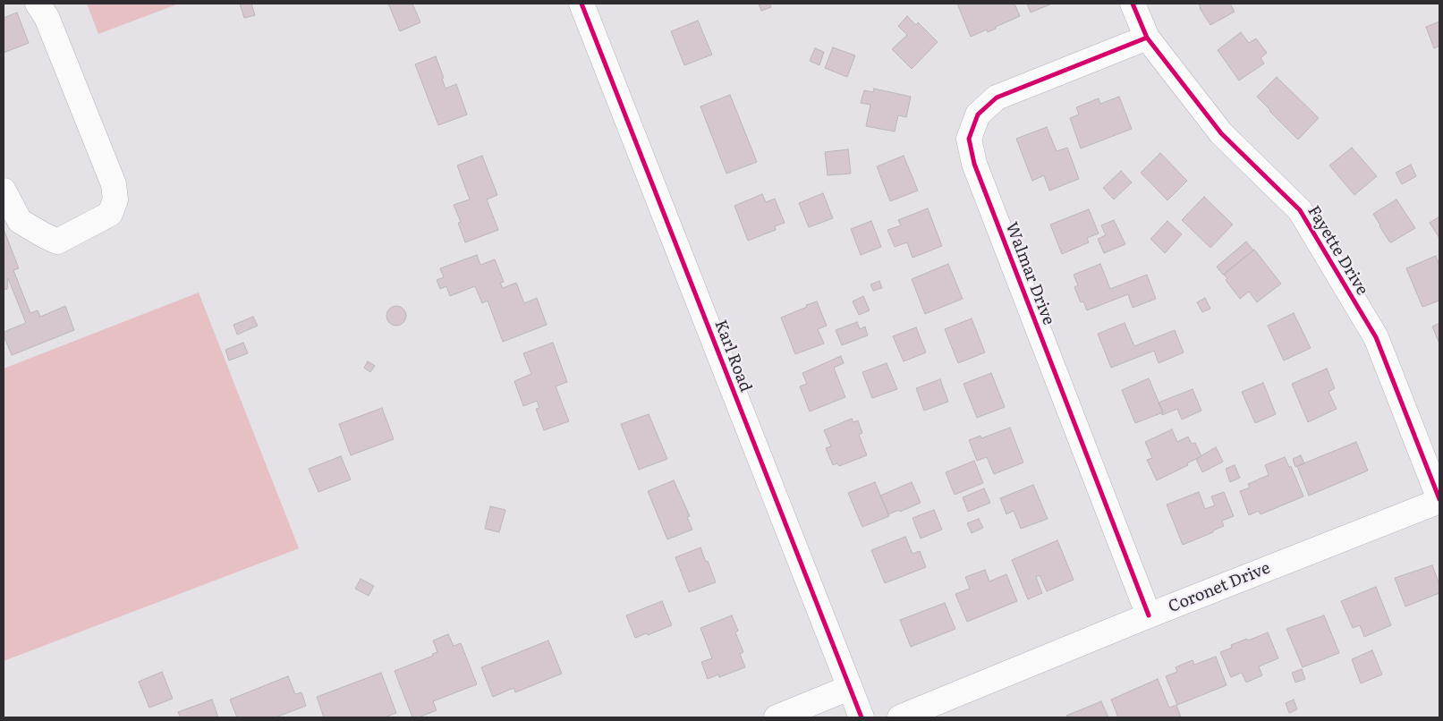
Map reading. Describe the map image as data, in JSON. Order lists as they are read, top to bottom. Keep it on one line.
{"streets":{"street":["Fayette Drive","Walmar Drive","Karl Road","Coronet Drive"]},"crossings":[["Fayette Drive","Walmar Drive"],["Fayette Drive","Coronet Drive"],["Walmar Drive","Coronet Drive"]]}
